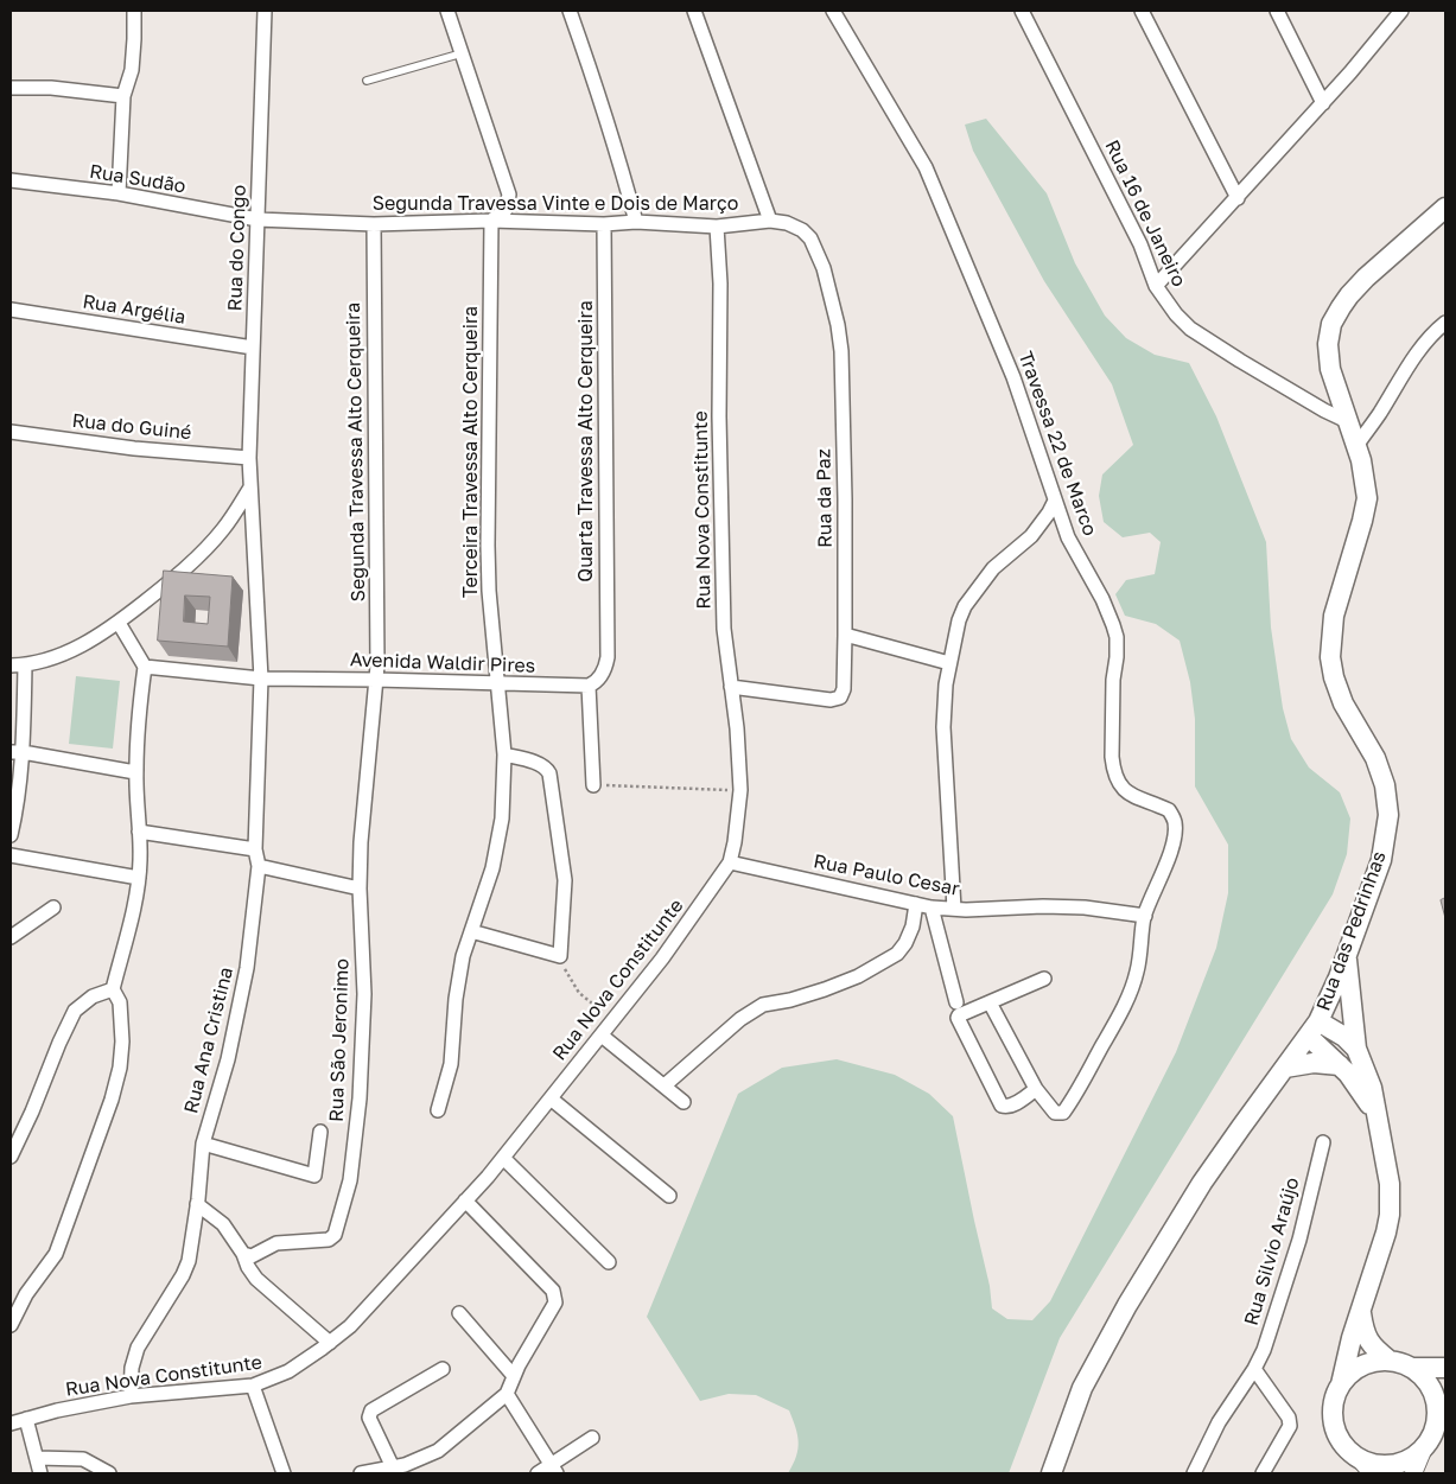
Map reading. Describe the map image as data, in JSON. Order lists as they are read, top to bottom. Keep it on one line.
{"streets":{"main road":["Rua das Pedrinhas"],"street":["Rua Sudão","Segunda Travessa Vinte e Dois de Março","Rua 16 de Janeiro","Rua do Congo","Rua Argélia","Rua do Guiné","Quarta Travessa Alto Cerqueira","Travessa 22 de Marco","Segunda Travessa Alto Cerqueira","Terceira Travessa Alto Cerqueira","Rua da Paz","Rua Nova Constitunte","Avenida Waldir Pires","Rua Paulo Cesar","Rua Ana Cristina","Rua São Jeronimo","Rua Silvio Araújo"]},"crossings":[["Rua Sudão","Segunda Travessa Vinte e Dois de Março"],["Rua Sudão","Rua do Congo"],["Segunda Travessa Vinte e Dois de Março","Rua do Congo"],["Segunda Travessa Vinte e Dois de Março","Quarta Travessa Alto Cerqueira"],["Segunda Travessa Vinte e Dois de Março","Segunda Travessa Alto Cerqueira"],["Segunda Travessa Vinte e Dois de Março","Terceira Travessa Alto Cerqueira"],["Segunda Travessa Vinte e Dois de Março","Rua da Paz"],["Segunda Travessa Vinte e Dois de Março","Rua Nova Constitunte"],["Rua 16 de Janeiro","Rua das Pedrinhas"],["Rua do Congo","Rua Argélia"],["Rua do Congo","Rua do Guiné"],["Rua do Congo","Avenida Waldir Pires"],["Rua do Congo","Rua Ana Cristina"],["Quarta Travessa Alto Cerqueira","Avenida Waldir Pires"],["Travessa 22 de Marco","Rua Paulo Cesar"],["Segunda Travessa Alto Cerqueira","Avenida Waldir Pires"],["Segunda Travessa Alto Cerqueira","Rua São Jeronimo"],["Terceira Travessa Alto Cerqueira","Avenida Waldir Pires"],["Rua da Paz","Rua Nova Constitunte"],["Rua Nova Constitunte","Rua Paulo Cesar"],["Rua Nova Constitunte","Rua Ana Cristina"],["Avenida Waldir Pires","Rua Ana Cristina"],["Avenida Waldir Pires","Rua São Jeronimo"]]}
